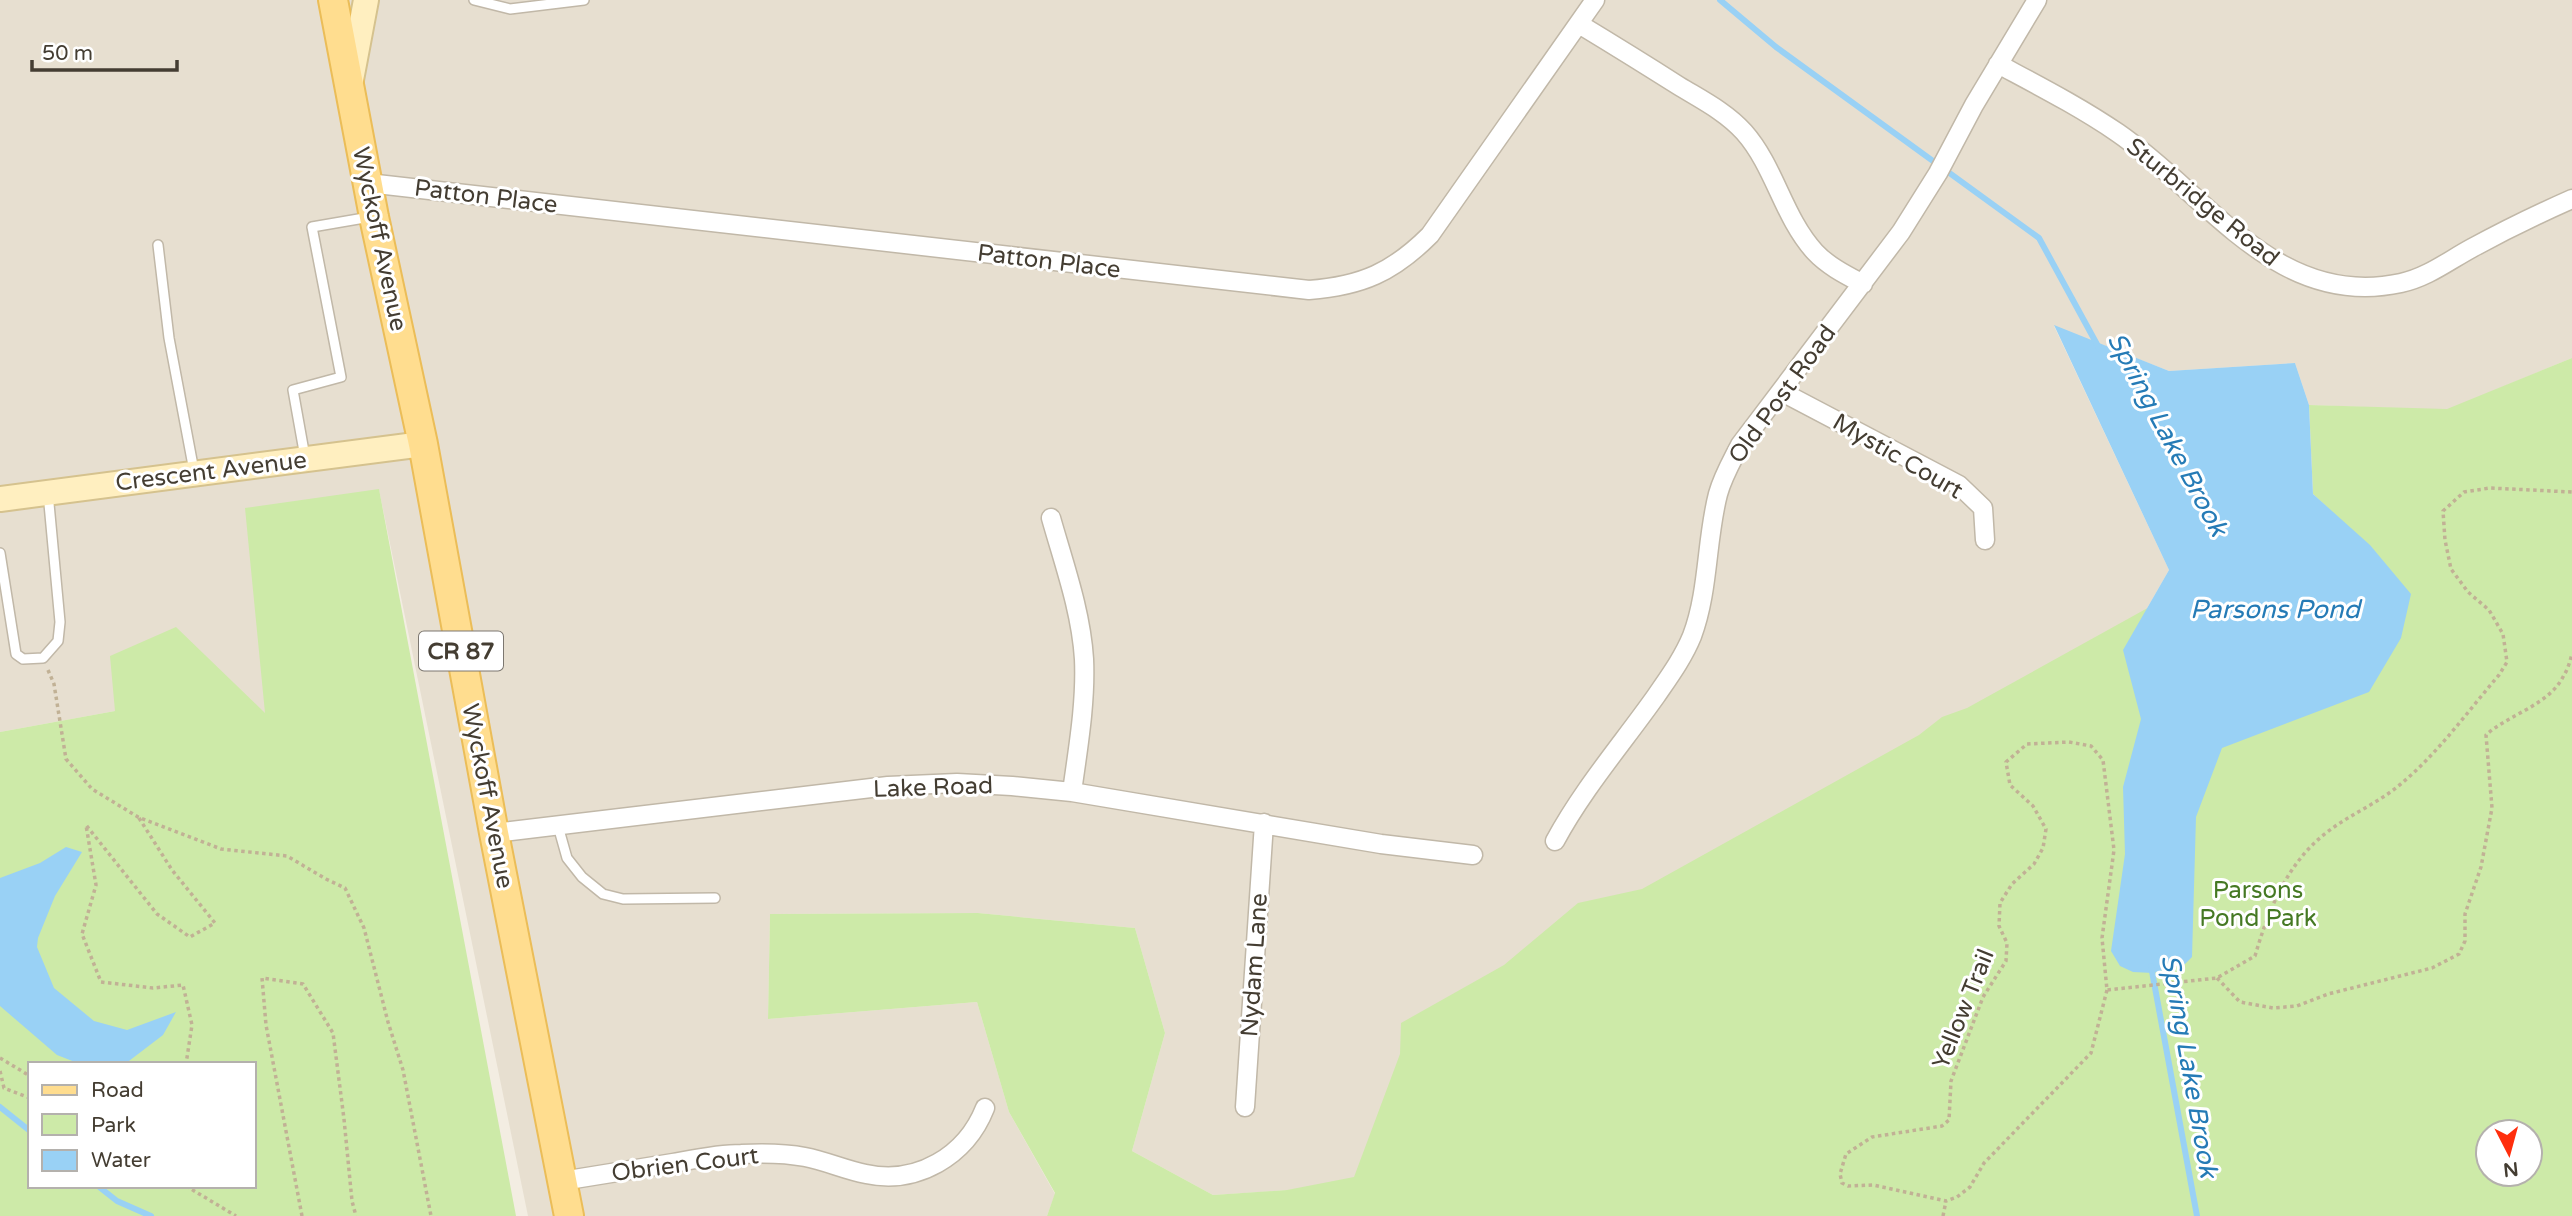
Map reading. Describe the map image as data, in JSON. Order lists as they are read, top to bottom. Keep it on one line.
{"streets":{"main road":["Wyckoff Avenue","CR 87"],"street":["Patton Place","Sturbridge Road","Old Post Road","Mystic Court","Crescent Avenue","Lake Road","Nydam Lane","Obrien Court"],"path":["Yellow Trail"]},"crossings":[["Patton Place","Wyckoff Avenue"],["Sturbridge Road","Old Post Road"],["Wyckoff Avenue","Crescent Avenue"],["Wyckoff Avenue","Lake Road"],["Wyckoff Avenue","Obrien Court"],["Old Post Road","Mystic Court"],["Lake Road","Nydam Lane"]],"water":["Spring Lake Brook","Parsons Pond"],"parks":["Parsons Pond Park"],"legend":["Road","Park","Water"],"scale_bar":"50 m","north":"bottom"}
